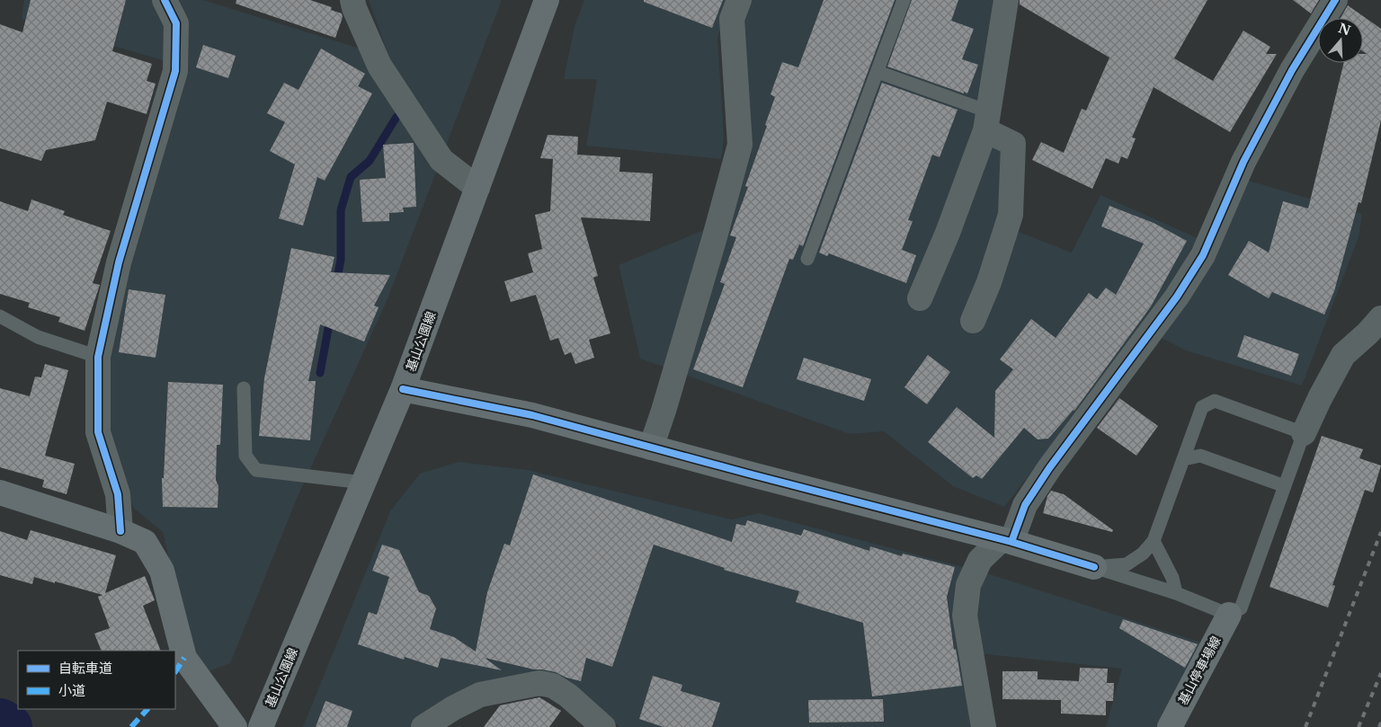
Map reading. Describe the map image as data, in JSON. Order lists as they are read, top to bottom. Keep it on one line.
{"streets":{"street":["基山公園線","基山停車場線"]},"legend":["自転車道","小道"],"north":"top"}
